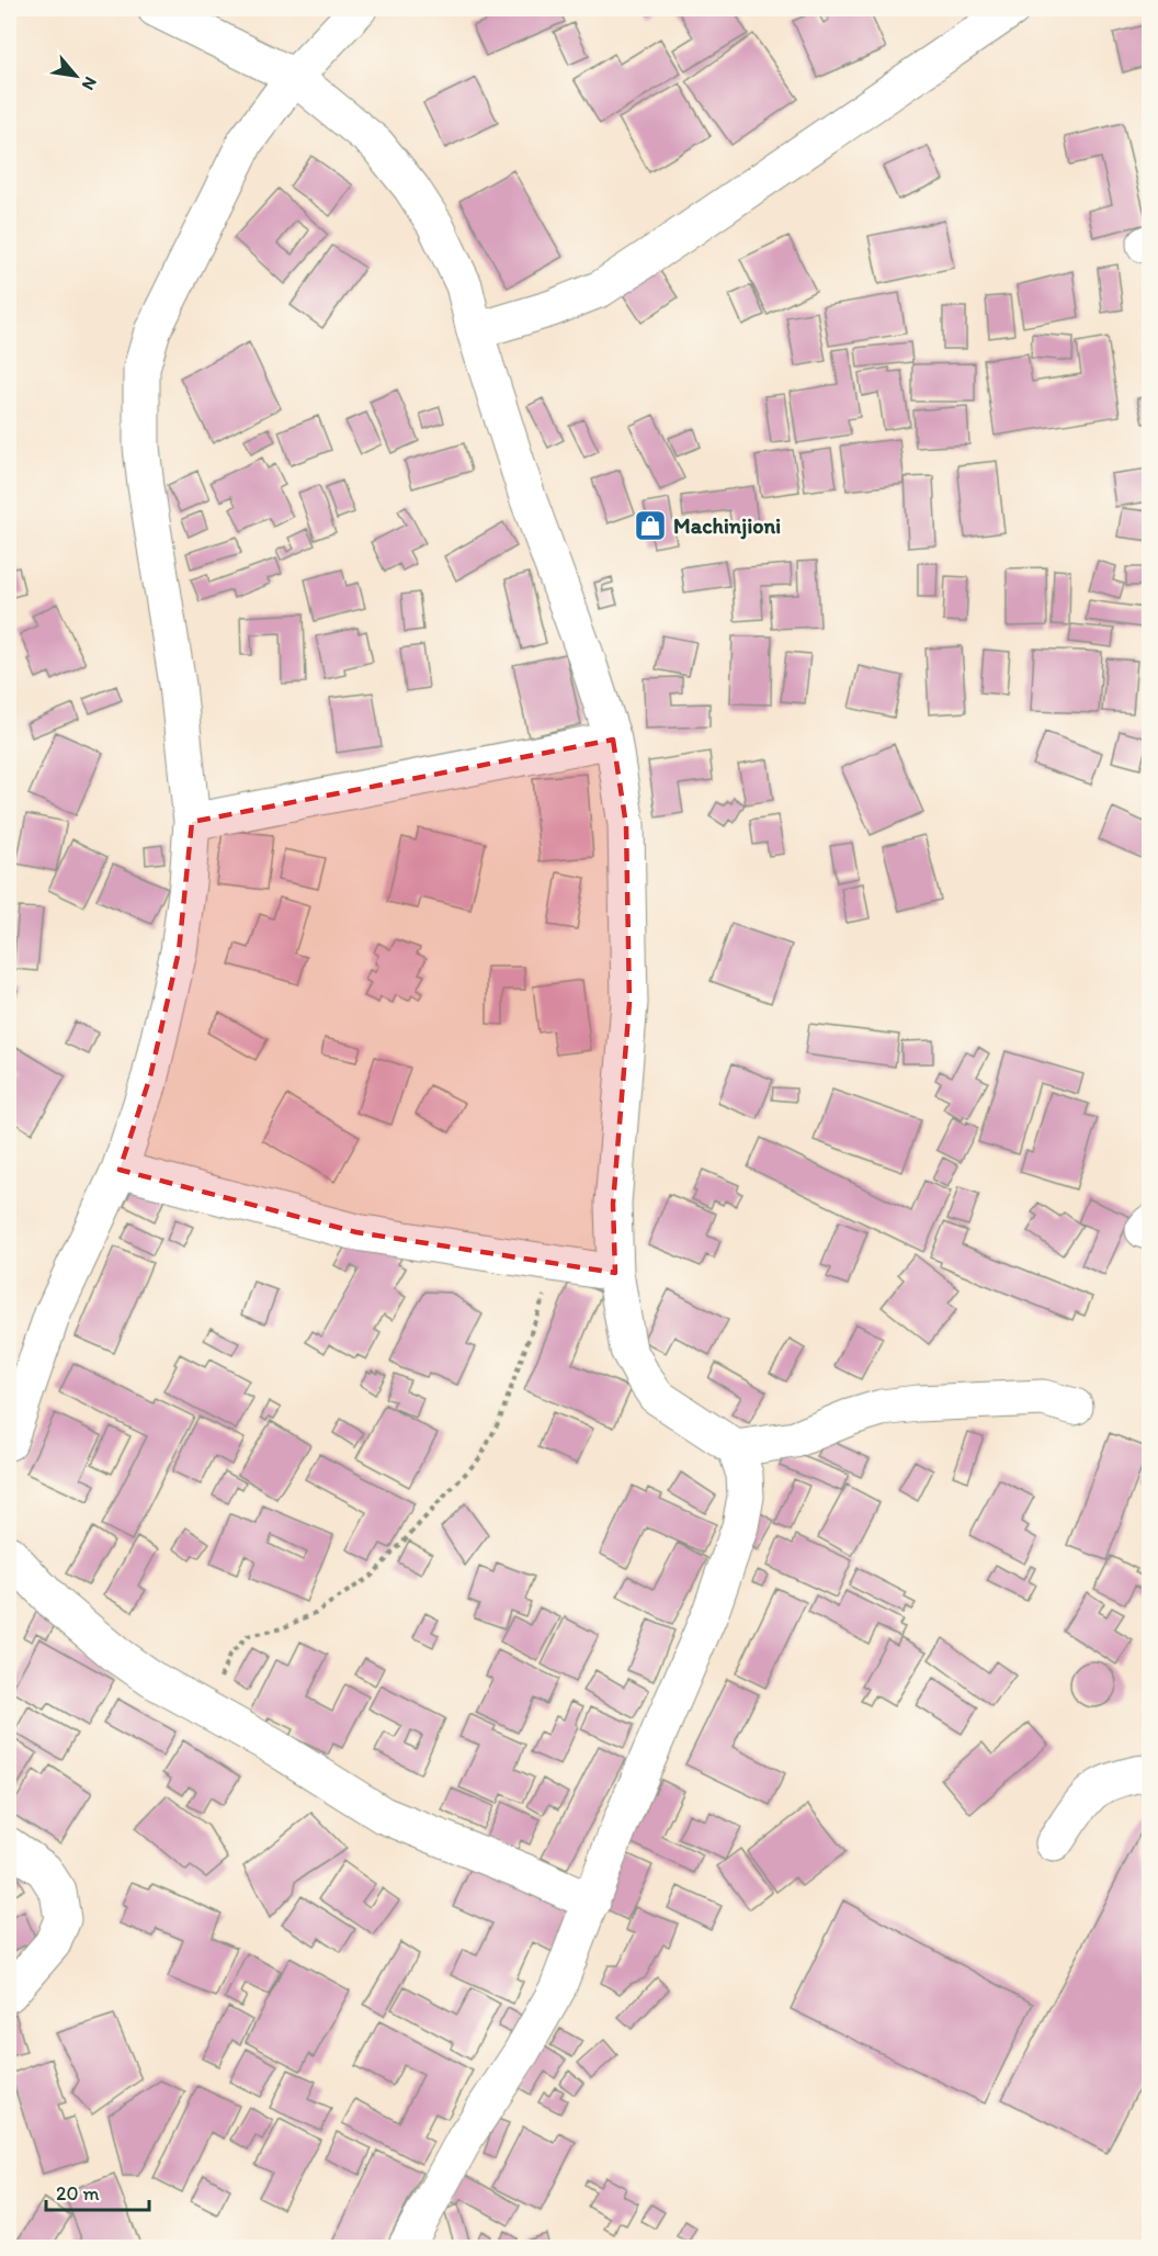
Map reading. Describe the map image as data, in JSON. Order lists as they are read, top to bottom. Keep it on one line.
{"places":{"shop":["Machinjioni"]},"scale_bar":"20 m","north":"bottom right"}
